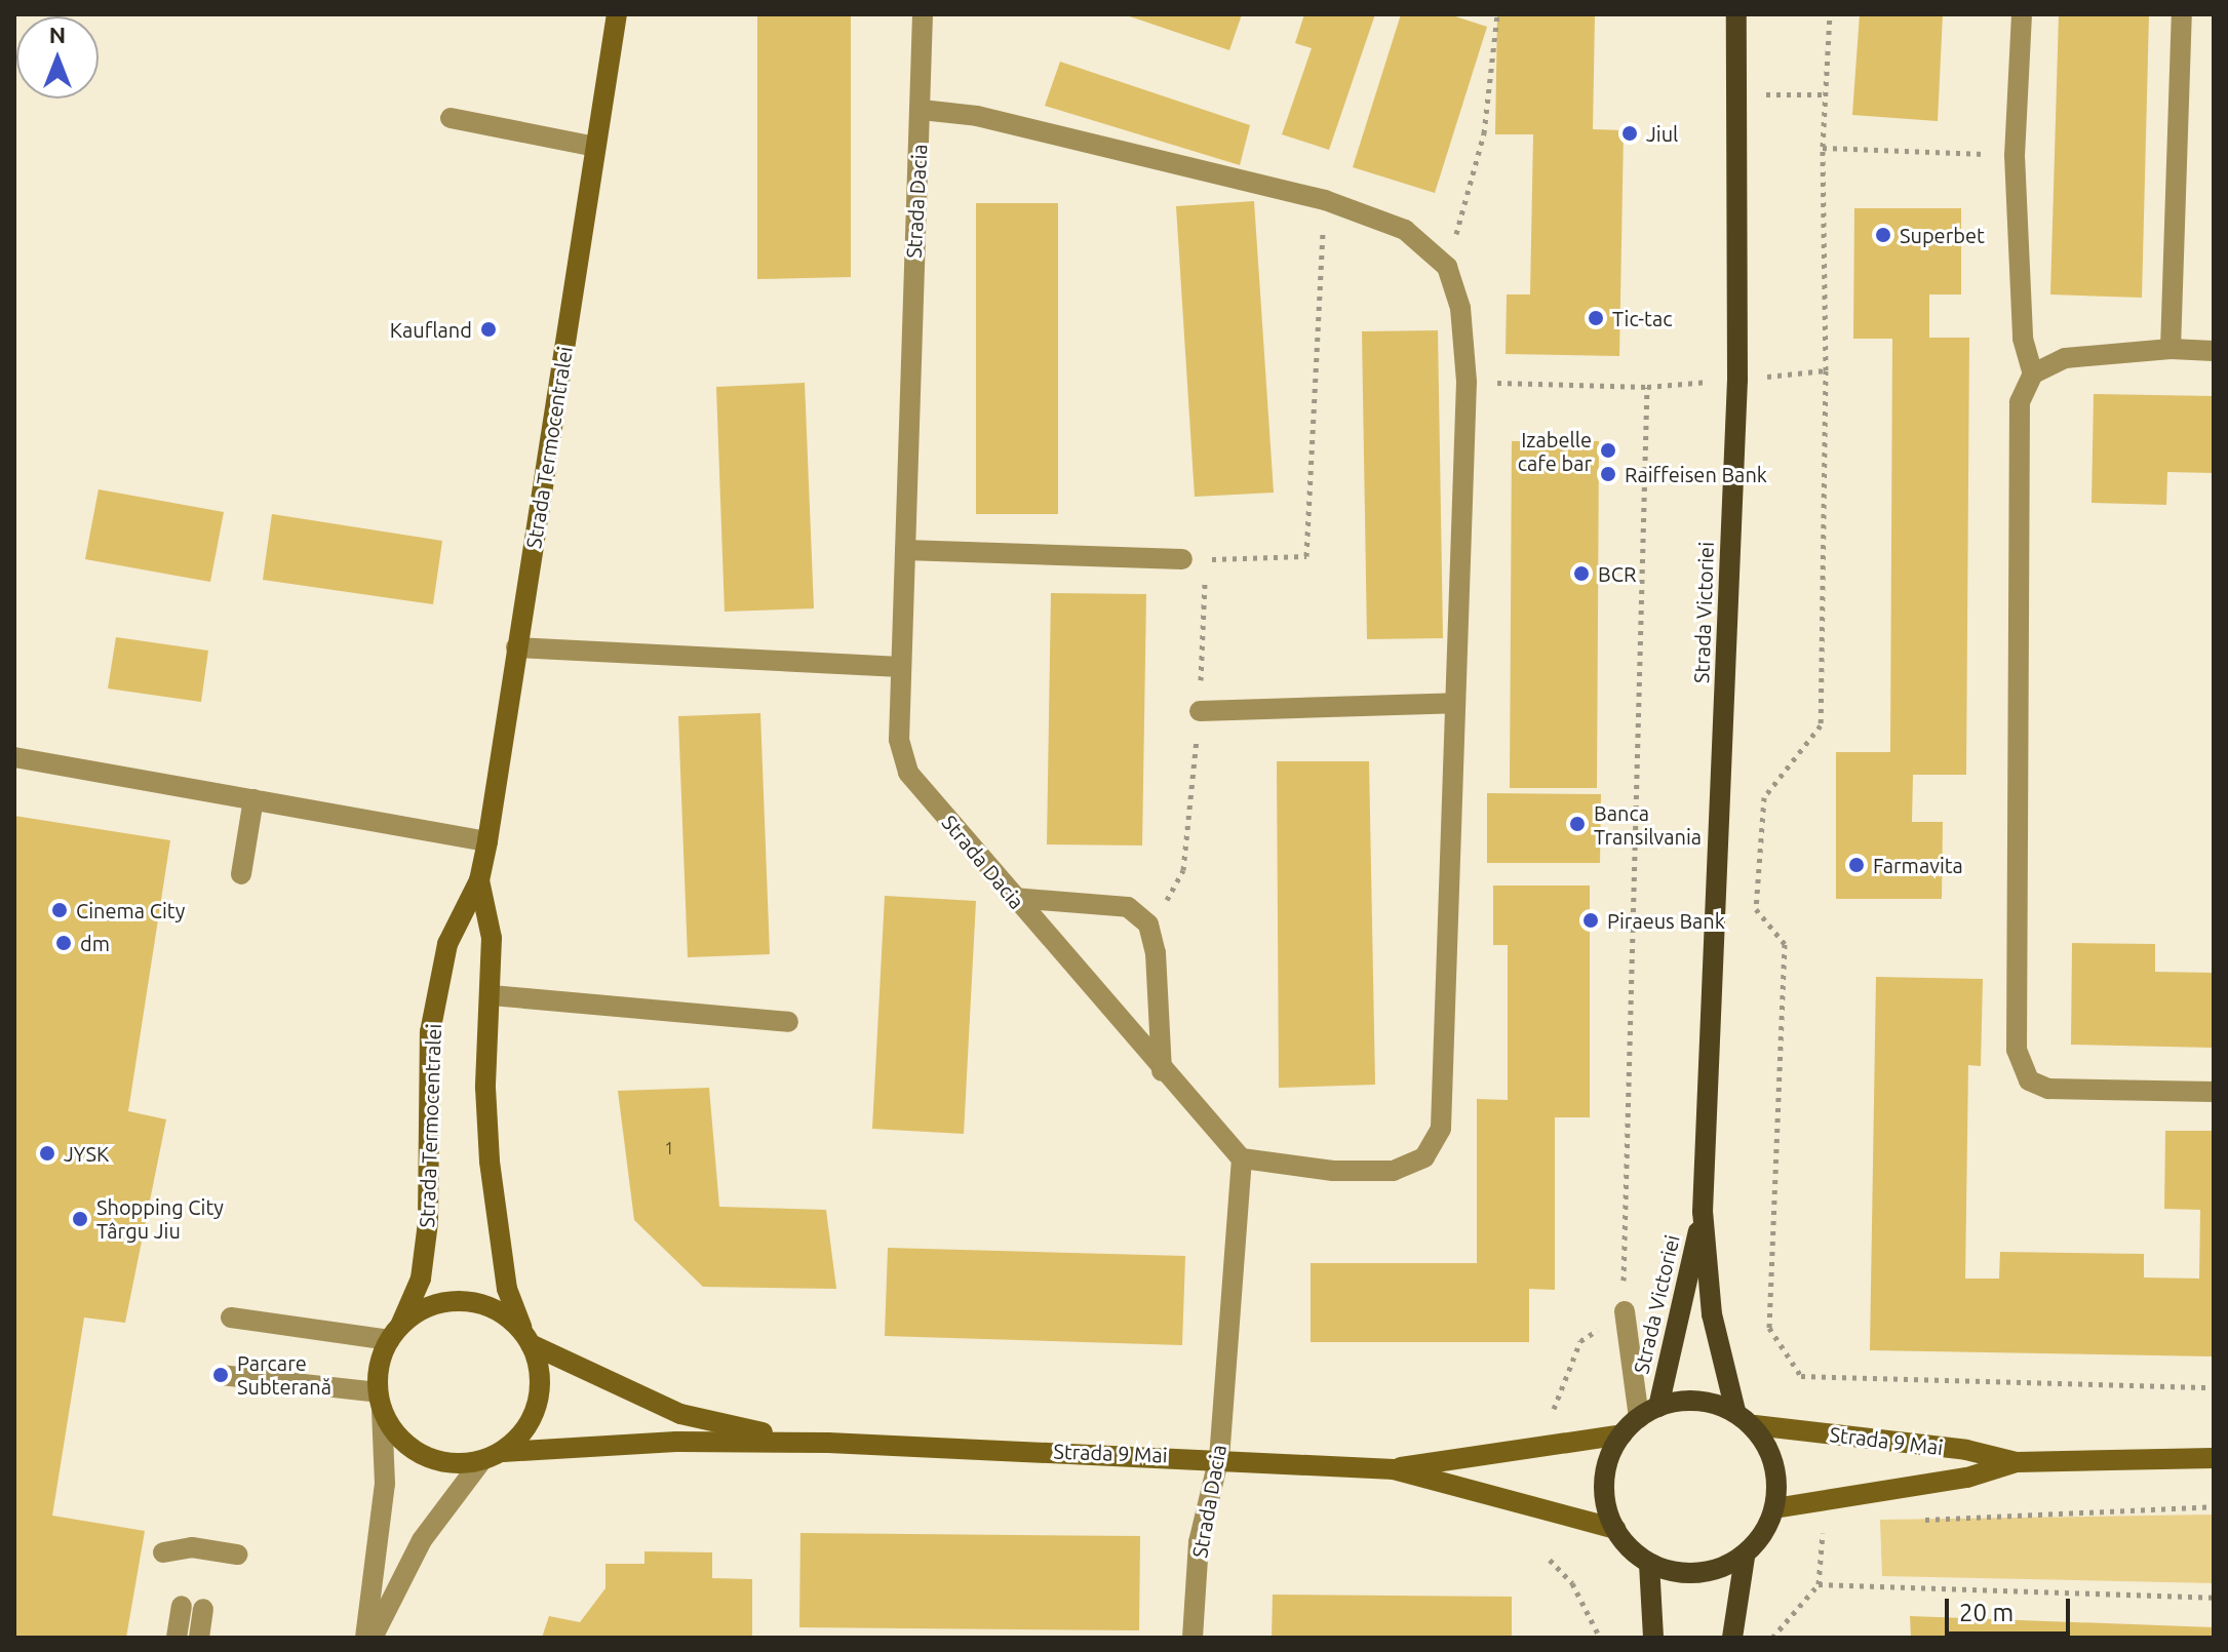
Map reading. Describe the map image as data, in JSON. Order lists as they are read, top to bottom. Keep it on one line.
{"streets":{"main road":["Strada Termocentralei","Strada Victoriei","Strada 9 Mai"],"street":["Strada Dacia"]},"crossings":[["Strada Dacia","Strada 9 Mai"],["Strada Termocentralei","Strada 9 Mai"],["Strada Victoriei","Strada 9 Mai"]],"places":["Jiul","Superbet","Tic-tac","Kaufland","Izabelle cafe bar","Raiffeisen Bank","BCR","Banca Transilvania","Farmavita","Cinema City","Piraeus Bank","dm","JYSK","Shopping City Târgu Jiu","Parcare Subterană"],"house_numbers":["1"],"scale_bar":"20 m","north":"top"}
